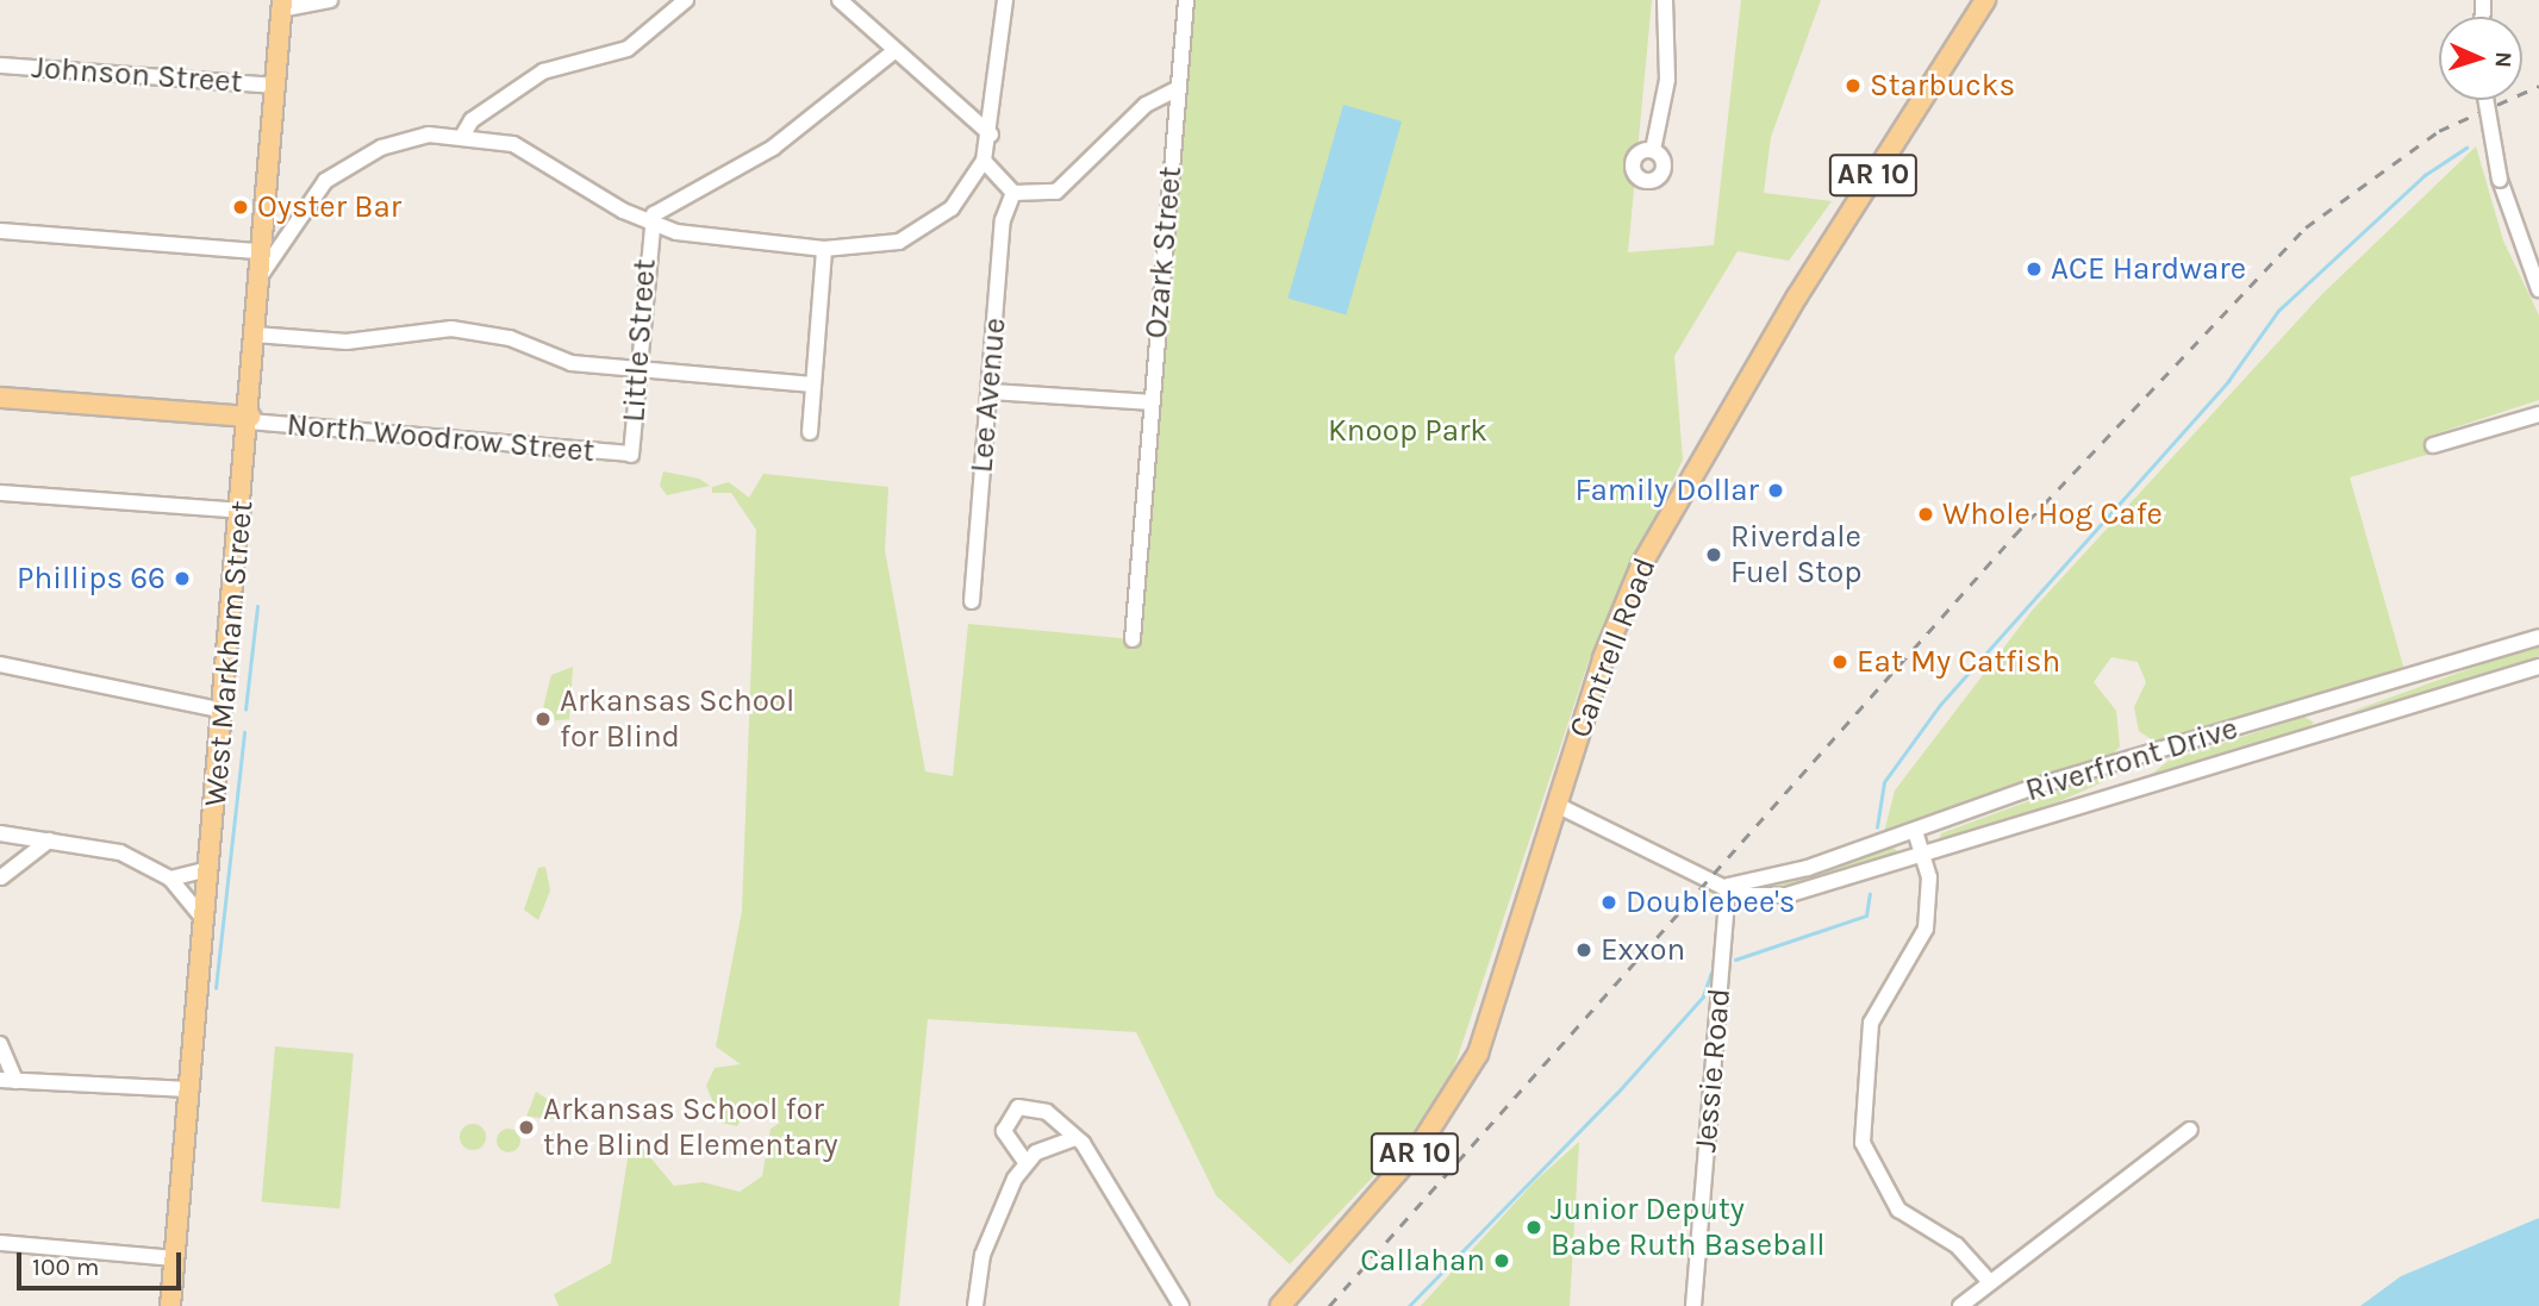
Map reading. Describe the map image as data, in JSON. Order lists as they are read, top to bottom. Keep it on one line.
{"streets":{"main road":["AR 10","Cantrell Road","West Markham Street"],"street":["Johnson Street","Ozark Street","Little Street","Lee Avenue","North Woodrow Street","Riverfront Drive","Jessie Road"]},"crossings":[["Johnson Street","West Markham Street"],["Little Street","North Woodrow Street"],["North Woodrow Street","West Markham Street"],["Cantrell Road","Riverfront Drive"],["Riverfront Drive","Jessie Road"]],"parks":["Knoop Park"],"places":["Starbucks","Oyster Bar","ACE Hardware","Family Dollar","Whole Hog Cafe","Riverdale Fuel Stop","Phillips 66","Eat My Catfish","Arkansas School for Blind","Doublebee's","Exxon","Arkansas School for the Blind Elementary","Junior Deputy Babe Ruth Baseball","Callahan"],"scale_bar":"100 m","north":"right"}
